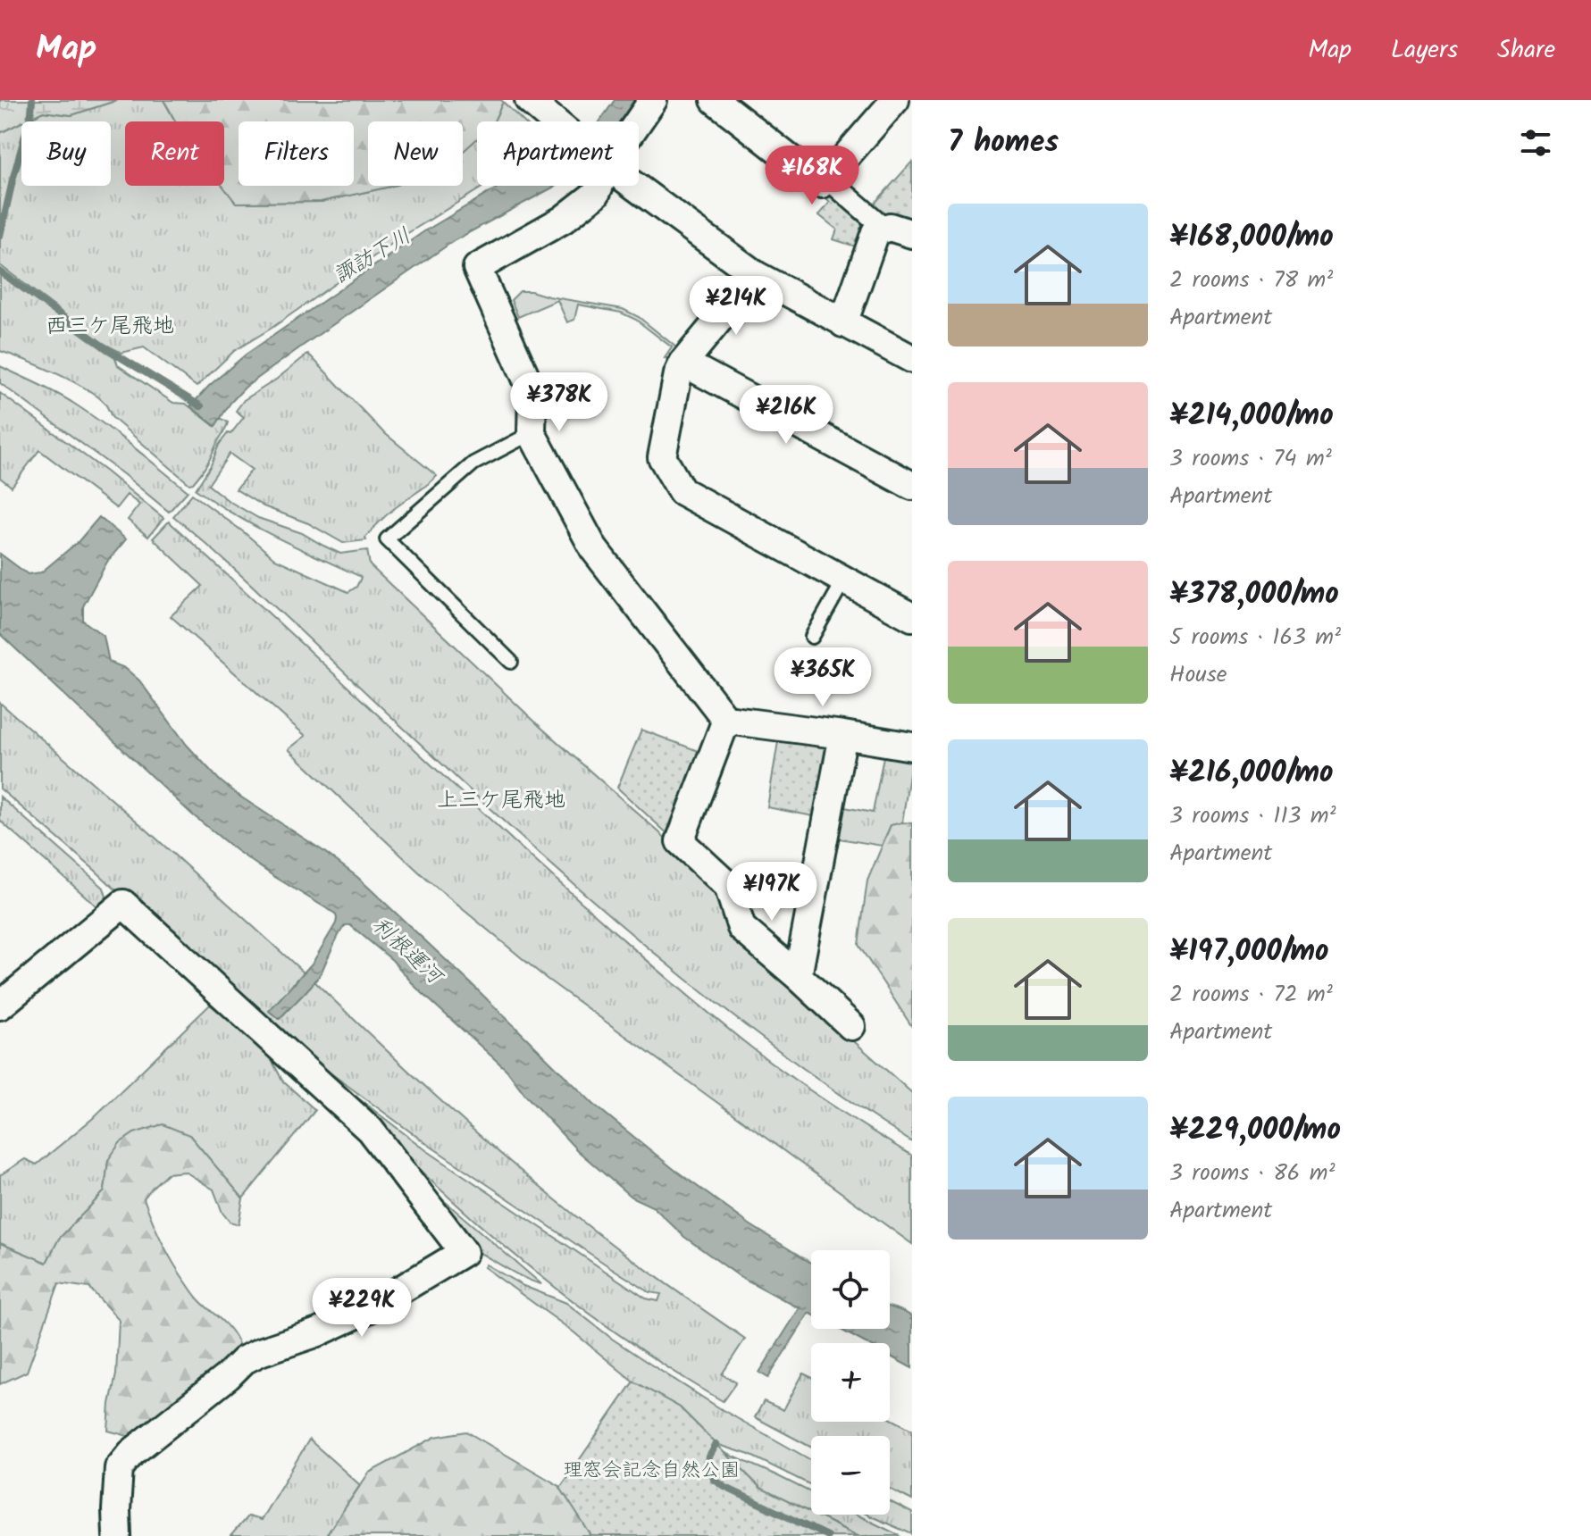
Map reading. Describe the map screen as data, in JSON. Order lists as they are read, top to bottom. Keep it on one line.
{"districts":["西三ケ尾飛地","上三ケ尾飛地"],"water":["諏訪下川","利根運河"],"parks":["理窓会記念自然公園"],"page":{"header":"Map","nav":["Map","Layers","Share"],"heading":"7 homes","chip":["Buy","Rent","Filters","New","Apartment"],"price":["¥168K","¥214K","¥378K","¥216K","¥365K","¥197K","¥229K"],"list":[{"name":"¥168,000/mo","note":"2 rooms · 78 m² · Apartment"},{"name":"¥214,000/mo","note":"3 rooms · 74 m² · Apartment"},{"name":"¥378,000/mo","note":"5 rooms · 163 m² · House"},{"name":"¥216,000/mo","note":"3 rooms · 113 m² · Apartment"},{"name":"¥197,000/mo","note":"2 rooms · 72 m² · Apartment"},{"name":"¥229,000/mo","note":"3 rooms · 86 m² · Apartment"}],"map_buttons":["+","−"]}}
